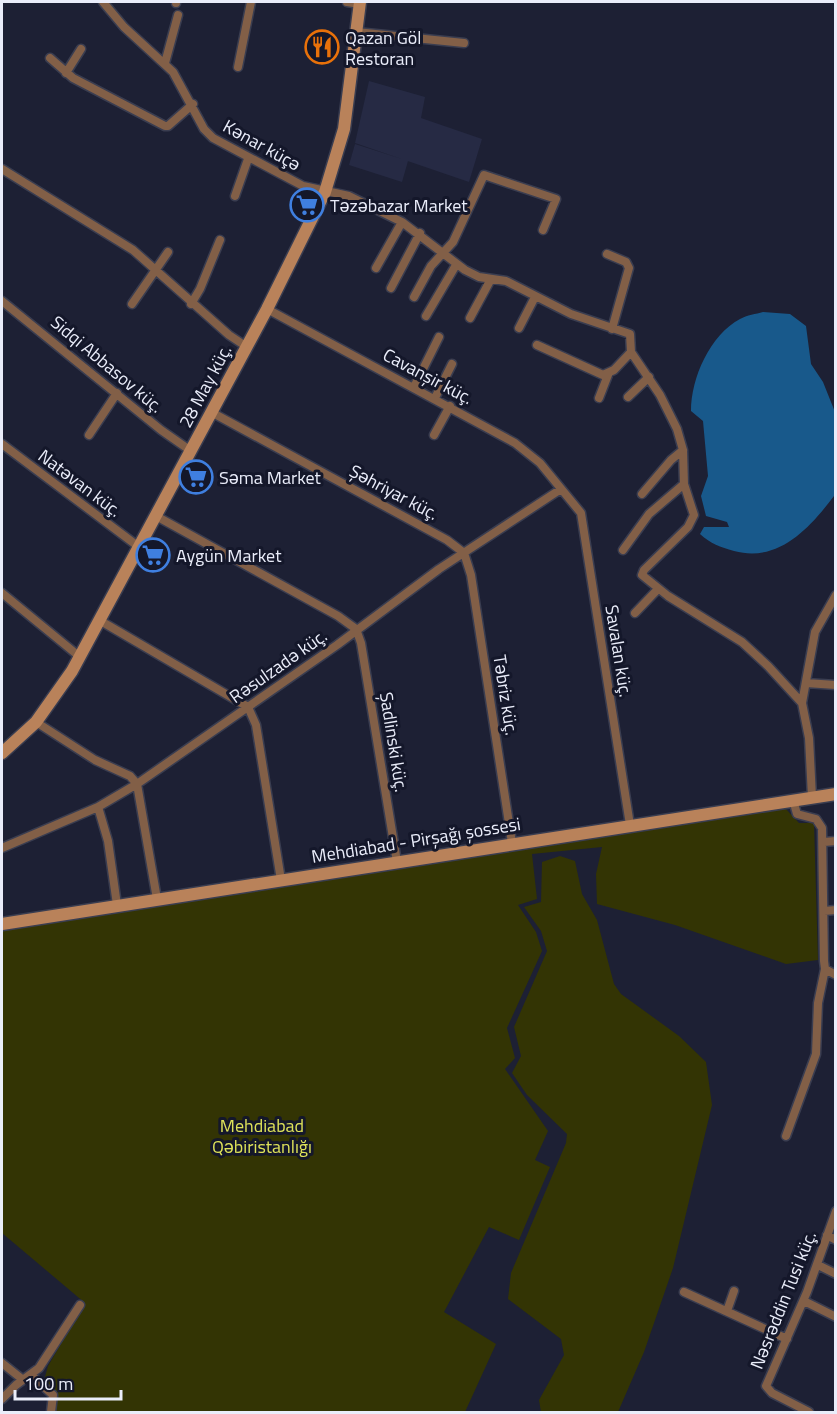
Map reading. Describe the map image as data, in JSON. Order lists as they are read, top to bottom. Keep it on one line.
{"streets":{"street":["Kənar küçə","Sidqi Abbasov küç.","Cavanşir küç.","28 May küç.","Natəvan küç.","Şəhriyar küç.","Savalan küç.","Rəsulzadə küç.","Təbriz küç.","Şadlinski küç.","Mehdiabad - Pirşağı şossesi","Nəsrəddin Tusi küç."]},"crossings":[["Kənar küçə","28 May küç."],["Sidqi Abbasov küç.","28 May küç."],["Cavanşir küç.","28 May küç."],["Cavanşir küç.","Savalan küç."],["Cavanşir küç.","Rəsulzadə küç."],["28 May küç.","Natəvan küç."],["28 May küç.","Şəhriyar küç."],["Şəhriyar küç.","Rəsulzadə küç."],["Şəhriyar küç.","Təbriz küç."],["Savalan küç.","Rəsulzadə küç."],["Savalan küç.","Mehdiabad - Pirşağı şossesi"],["Rəsulzadə küç.","Təbriz küç."],["Rəsulzadə küç.","Şadlinski küç."],["Təbriz küç.","Mehdiabad - Pirşağı şossesi"],["Şadlinski küç.","Mehdiabad - Pirşağı şossesi"]],"parks":["Mehdiabad Qəbiristanlığı"],"places":{"restaurant":["Qazan Göl Restoran"],"supermarket":["Təzəbazar Market","Səma Market","Aygün Market"]},"scale_bar":"100 m"}
